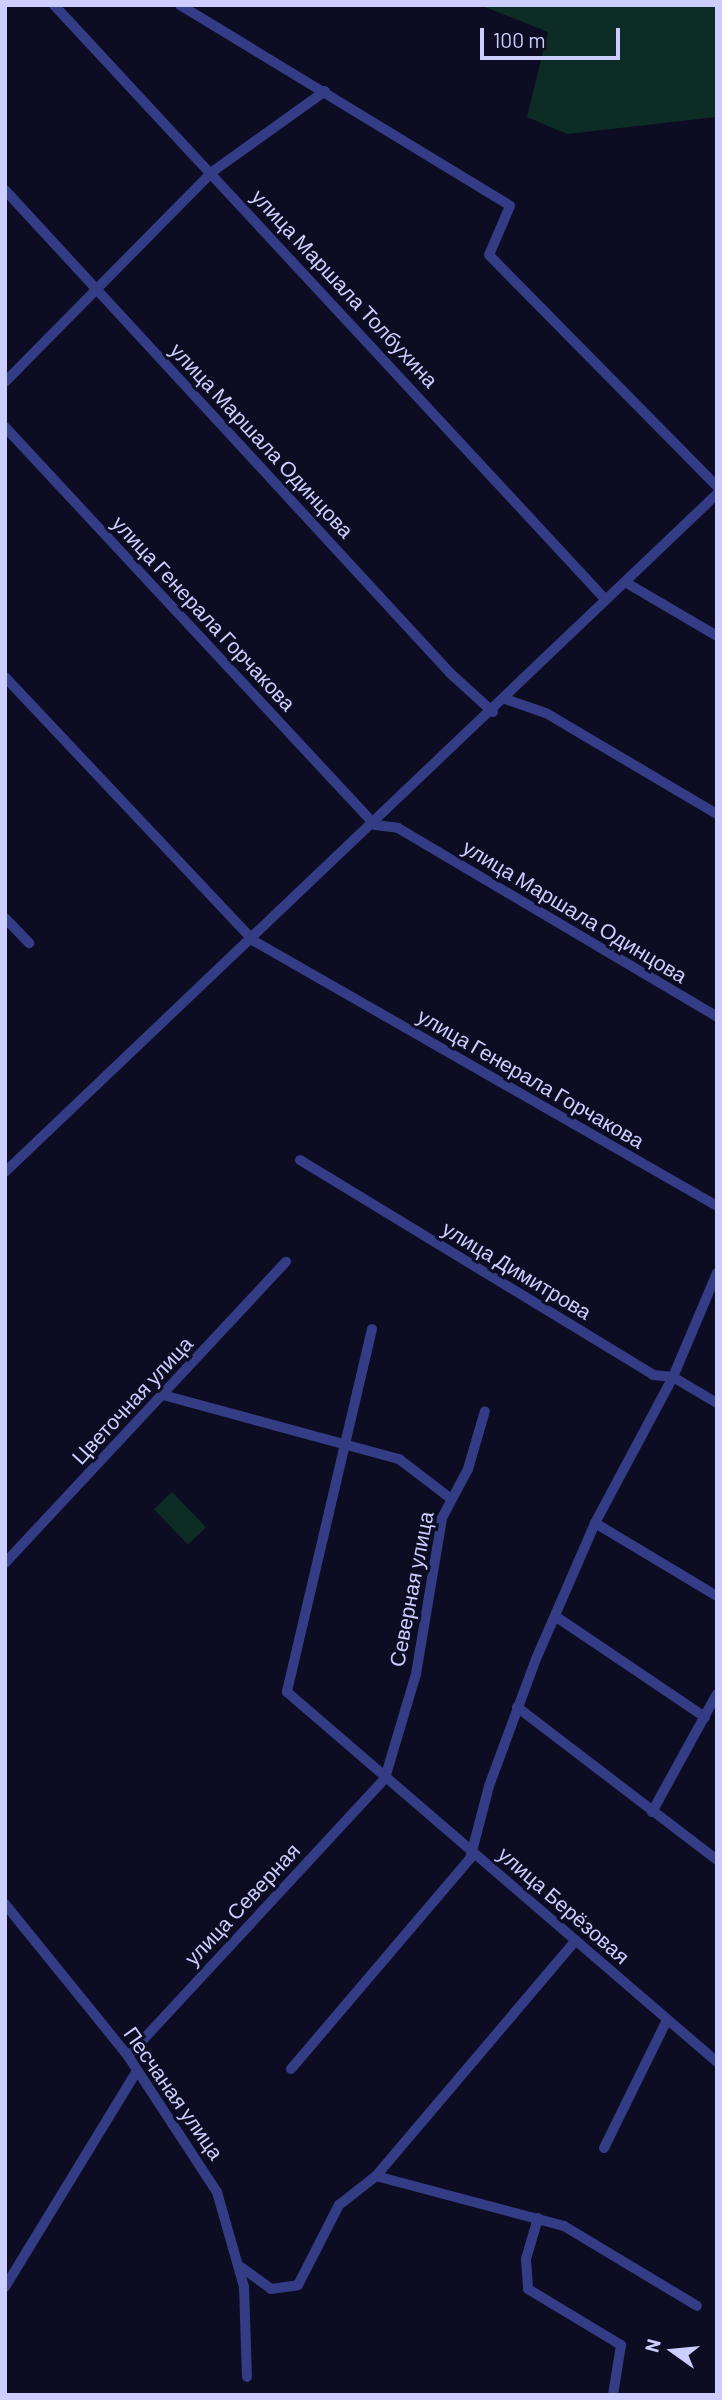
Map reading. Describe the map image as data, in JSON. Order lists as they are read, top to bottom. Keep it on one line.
{"streets":{"street":["улица Маршала Толбухина","улица Маршала Одинцова","улица Генерала Горчакова","улица Димитрова","Цветочная улица","Северная улица","улица Северная","улица Берёзовая","Песчаная улица"]},"crossings":[["улица Маршала Одинцова","улица Генерала Горчакова"],["Северная улица","улица Северная"],["Северная улица","улица Берёзовая"],["улица Северная","улица Берёзовая"],["улица Северная","Песчаная улица"]],"scale_bar":"100 m","north":"left"}
